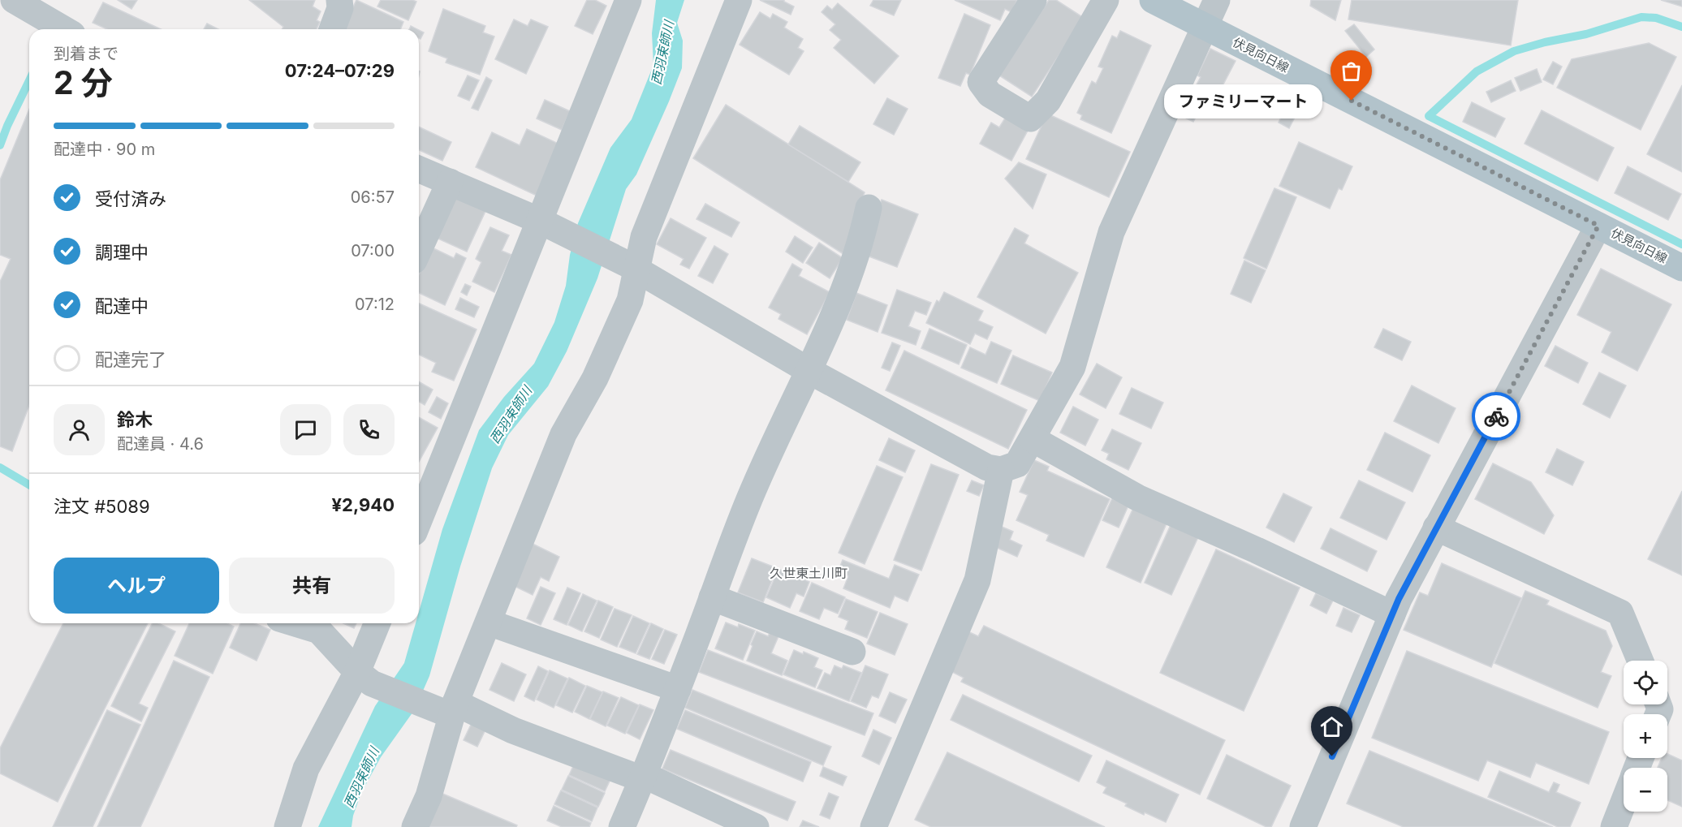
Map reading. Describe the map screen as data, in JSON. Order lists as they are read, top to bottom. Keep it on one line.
{"streets":{"main road":["伏見向日線"]},"districts":["久世東土川町"],"water":["西羽束師川"],"places":["ファミリーマート"],"page":{"heading":["2 分","到着まで","07:24–07:29"],"panel":["鈴木","配達員 · 4.6","注文 #5089","¥2,940"],"bubble":"ファミリーマート","bar":"配達中 · 90 m","list":[["受付済み","06:57"],["調理中","07:00"],["配達中","07:12"],"配達完了"],"buttons":["ヘルプ","共有"],"map_buttons":["+","−"]}}
